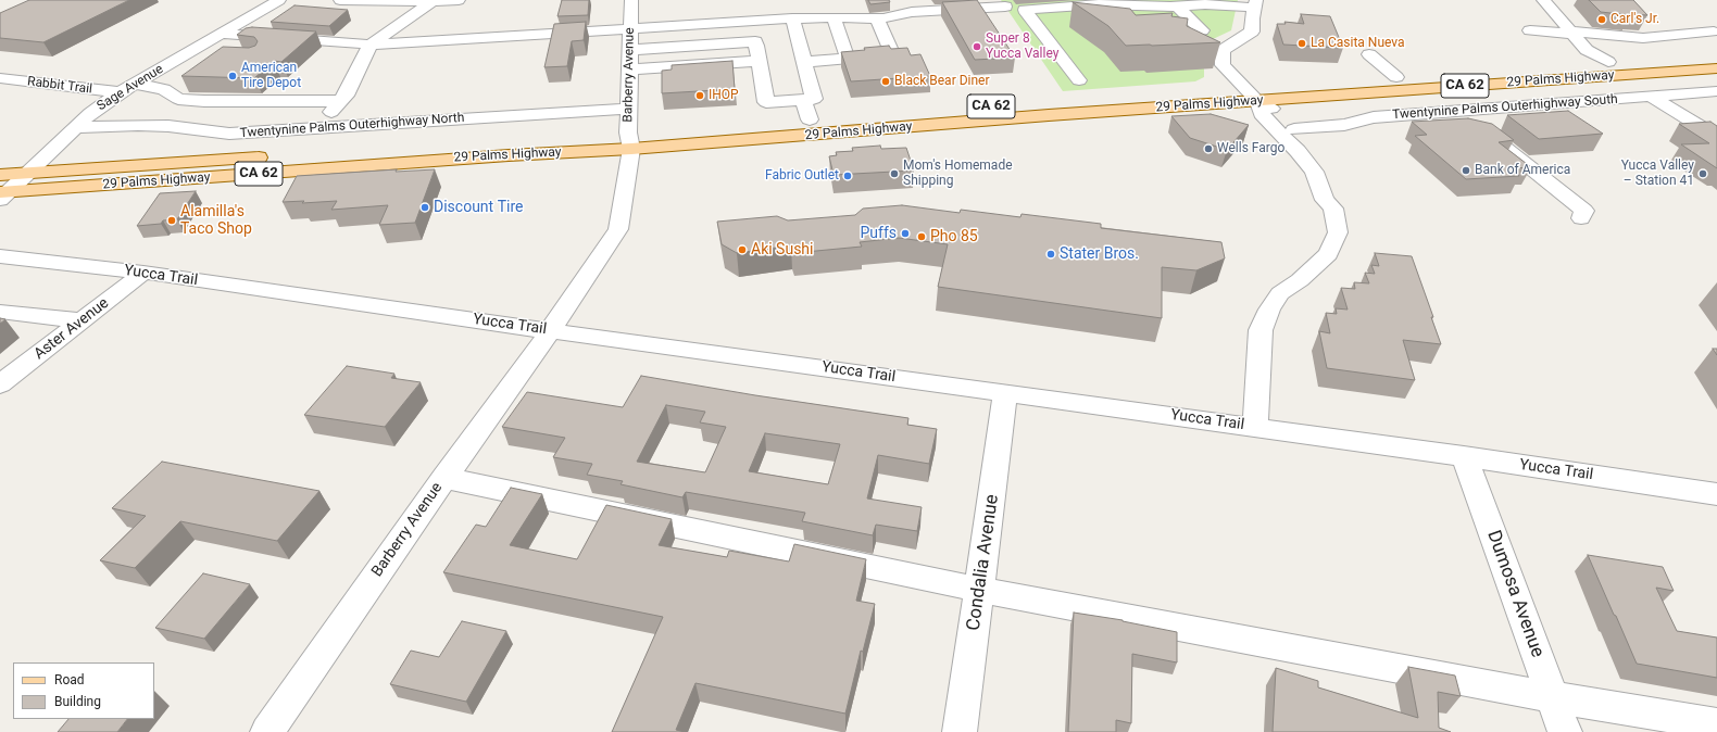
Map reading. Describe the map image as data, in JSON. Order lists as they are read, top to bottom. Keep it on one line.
{"streets":{"main road":["29 Palms Highway","CA 62"],"street":["Barberry Avenue","Rabbit Trail","Sage Avenue","Twentynine Palms Outerhighway South","Twentynine Palms Outerhighway North","Yucca Trail","Aster Avenue","Condalia Avenue","Dumosa Avenue"]},"crossings":[["Barberry Avenue","29 Palms Highway"],["Barberry Avenue","Twentynine Palms Outerhighway North"],["Barberry Avenue","Yucca Trail"],["29 Palms Highway","Sage Avenue"],["Rabbit Trail","Sage Avenue"],["Sage Avenue","Twentynine Palms Outerhighway North"],["Yucca Trail","Aster Avenue"],["Yucca Trail","Condalia Avenue"],["Yucca Trail","Dumosa Avenue"]],"places":["Carl's Jr.","La Casita Nueva","Super 8 Yucca Valley","American Tire Depot","Black Bear Diner","IHOP","Wells Fargo","Bank of America","Mom's Homemade Shipping","Yucca Valley – Station 41","Fabric Outlet","Discount Tire","Alamilla's Taco Shop","Puffs","Pho 85","Aki Sushi","Stater Bros."],"legend":["Road","Building"]}
